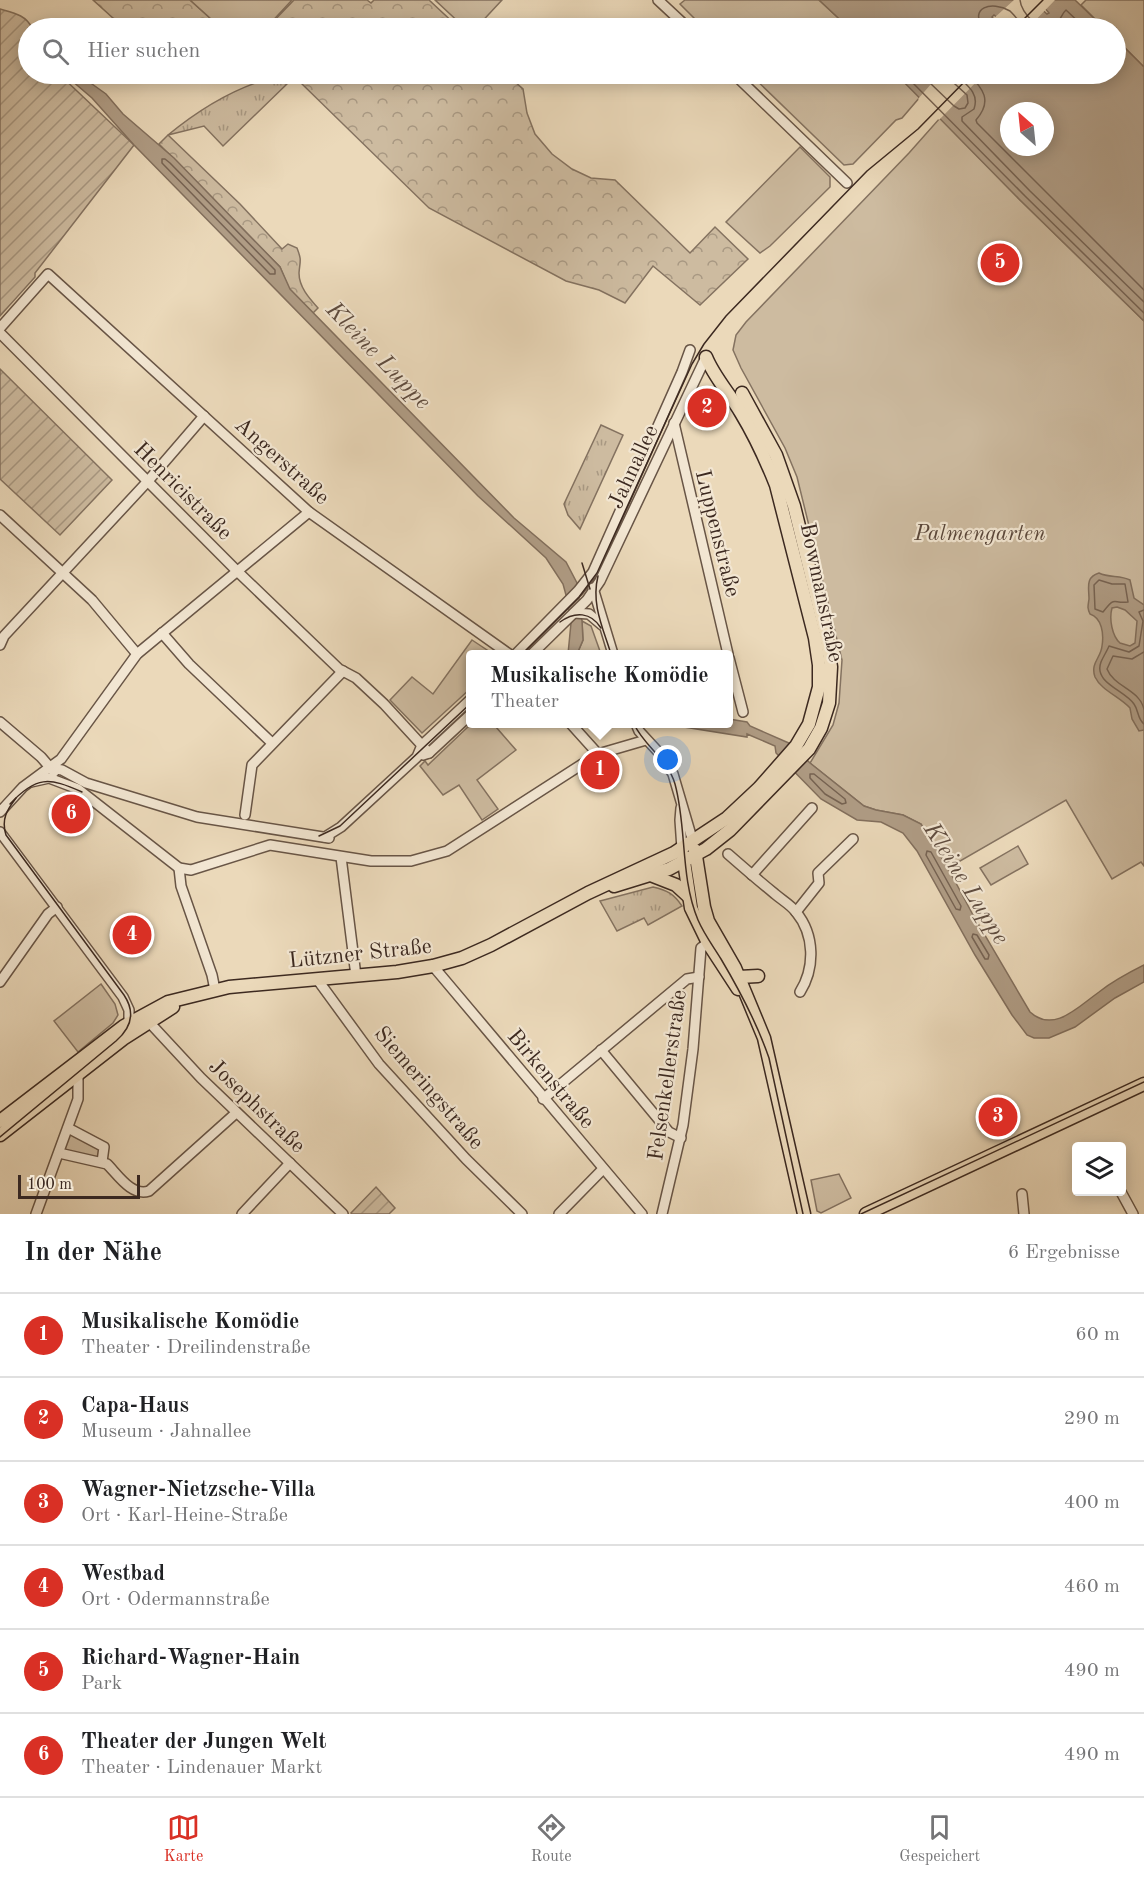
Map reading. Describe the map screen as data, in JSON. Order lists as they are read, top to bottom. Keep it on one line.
{"streets":{"main road":["Bowmanstraße","Lützner Straße"],"street":["Angerstraße","Jahnallee","Henricistraße","Luppenstraße","Felsenkellerstraße","Birkenstraße","Siemeringstraße","Josephstraße"]},"crossings":[["Jahnallee","Luppenstraße"],["Jahnallee","Bowmanstraße"],["Bowmanstraße","Lützner Straße"],["Lützner Straße","Birkenstraße"],["Lützner Straße","Siemeringstraße"],["Lützner Straße","Josephstraße"]],"water":["Kleine Luppe"],"parks":["Palmengarten"],"scale_bar":"100 m","north":"top left","page":{"search":"Hier suchen","pins":["5","2","1","6","4","3"],"popup":["Musikalische Komödie","Theater"],"scale":"100 m","heading":["In der Nähe","6 Ergebnisse"],"list":[{"mark":"1","name":"Musikalische Komödie","note":"Theater · Dreilindenstraße","value":"60 m"},{"mark":"2","name":"Capa-Haus","note":"Museum · Jahnallee","value":"290 m"},{"mark":"3","name":"Wagner-Nietzsche-Villa","note":"Ort · Karl-Heine-Straße","value":"400 m"},{"mark":"4","name":"Westbad","note":"Ort · Odermannstraße","value":"460 m"},{"mark":"5","name":"Richard-Wagner-Hain","note":"Park","value":"490 m"},{"mark":"6","name":"Theater der Jungen Welt","note":"Theater · Lindenauer Markt","value":"490 m"}],"nav":["Karte","Route","Gespeichert"]}}
